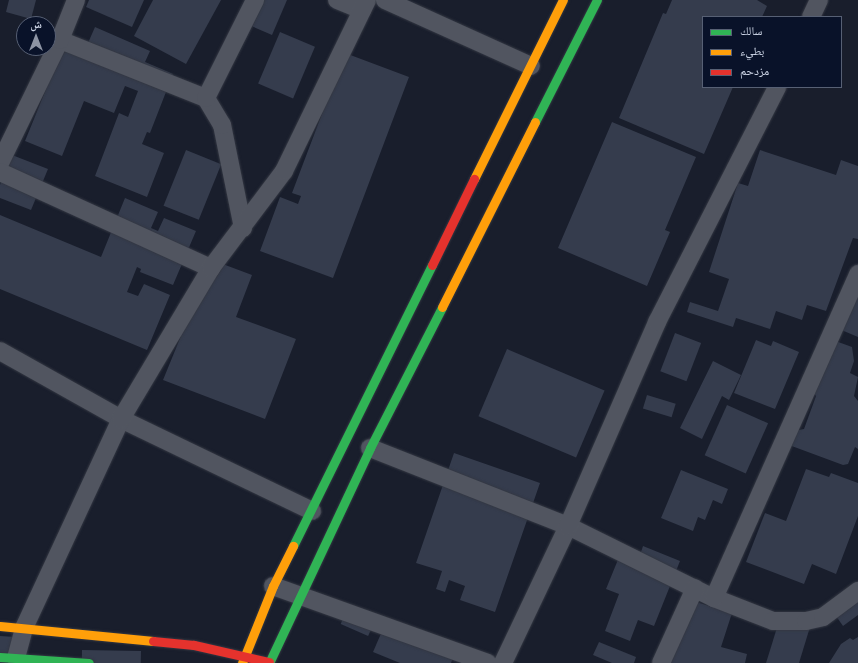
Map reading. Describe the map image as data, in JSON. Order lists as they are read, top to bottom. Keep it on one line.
{"legend":["سالك","بطيء","مزدحم"],"north":"top"}
